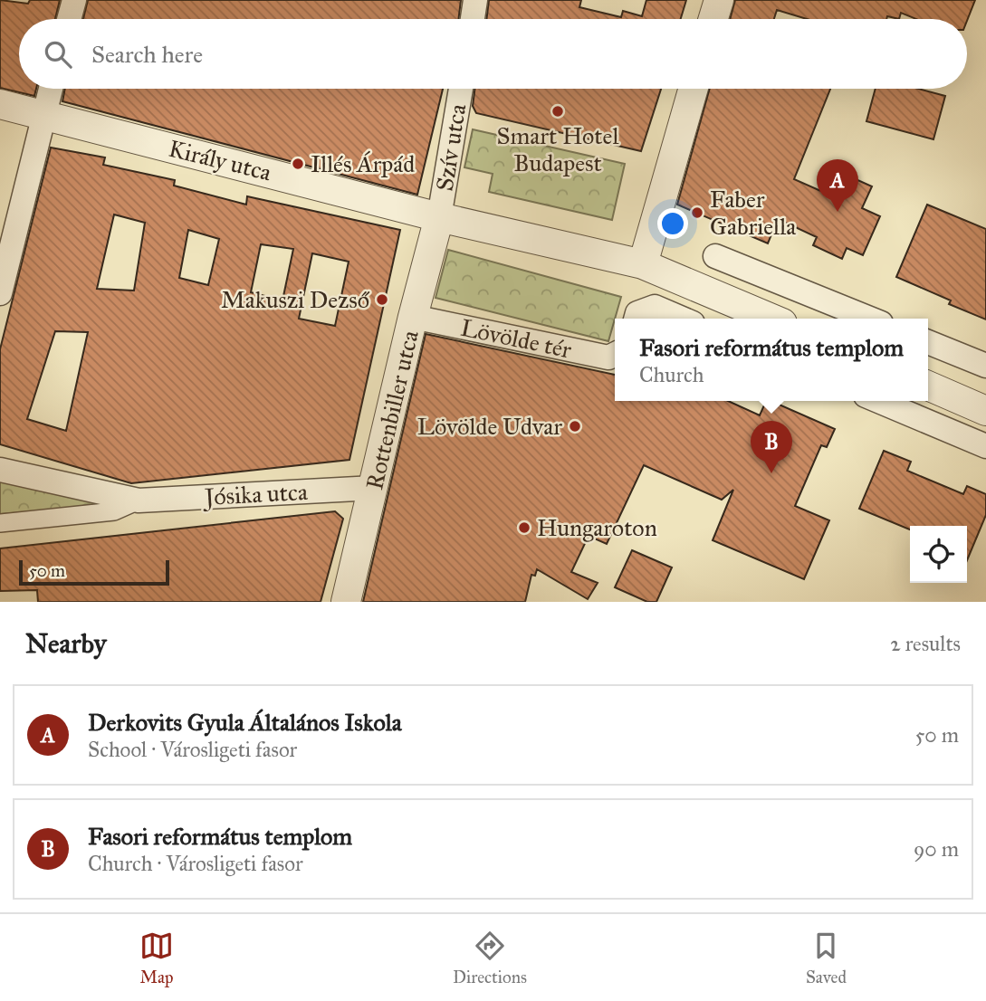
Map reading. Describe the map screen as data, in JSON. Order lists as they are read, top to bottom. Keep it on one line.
{"streets":{"street":["Szív utca","Király utca","Lövölde tér","Rottenbiller utca","Jósika utca"]},"crossings":[["Szív utca","Király utca"],["Szív utca","Rottenbiller utca"],["Király utca","Rottenbiller utca"],["Lövölde tér","Rottenbiller utca"],["Rottenbiller utca","Jósika utca"]],"places":["Smart Hotel Budapest","Illés Árpád","Faber Gabriella","Makuszi Dezső","Lövölde Udvar","Hungaroton"],"scale_bar":"50 m","page":{"search":"Search here","pins":["A","B"],"popup":["Fasori református templom","Church"],"scale":"50 m","heading":["Nearby","2 results"],"list":[{"mark":"A","name":"Derkovits Gyula Általános Iskola","note":"School · Városligeti fasor","value":"50 m"},{"mark":"B","name":"Fasori református templom","note":"Church · Városligeti fasor","value":"90 m"}],"nav":["Map","Directions","Saved"]}}
